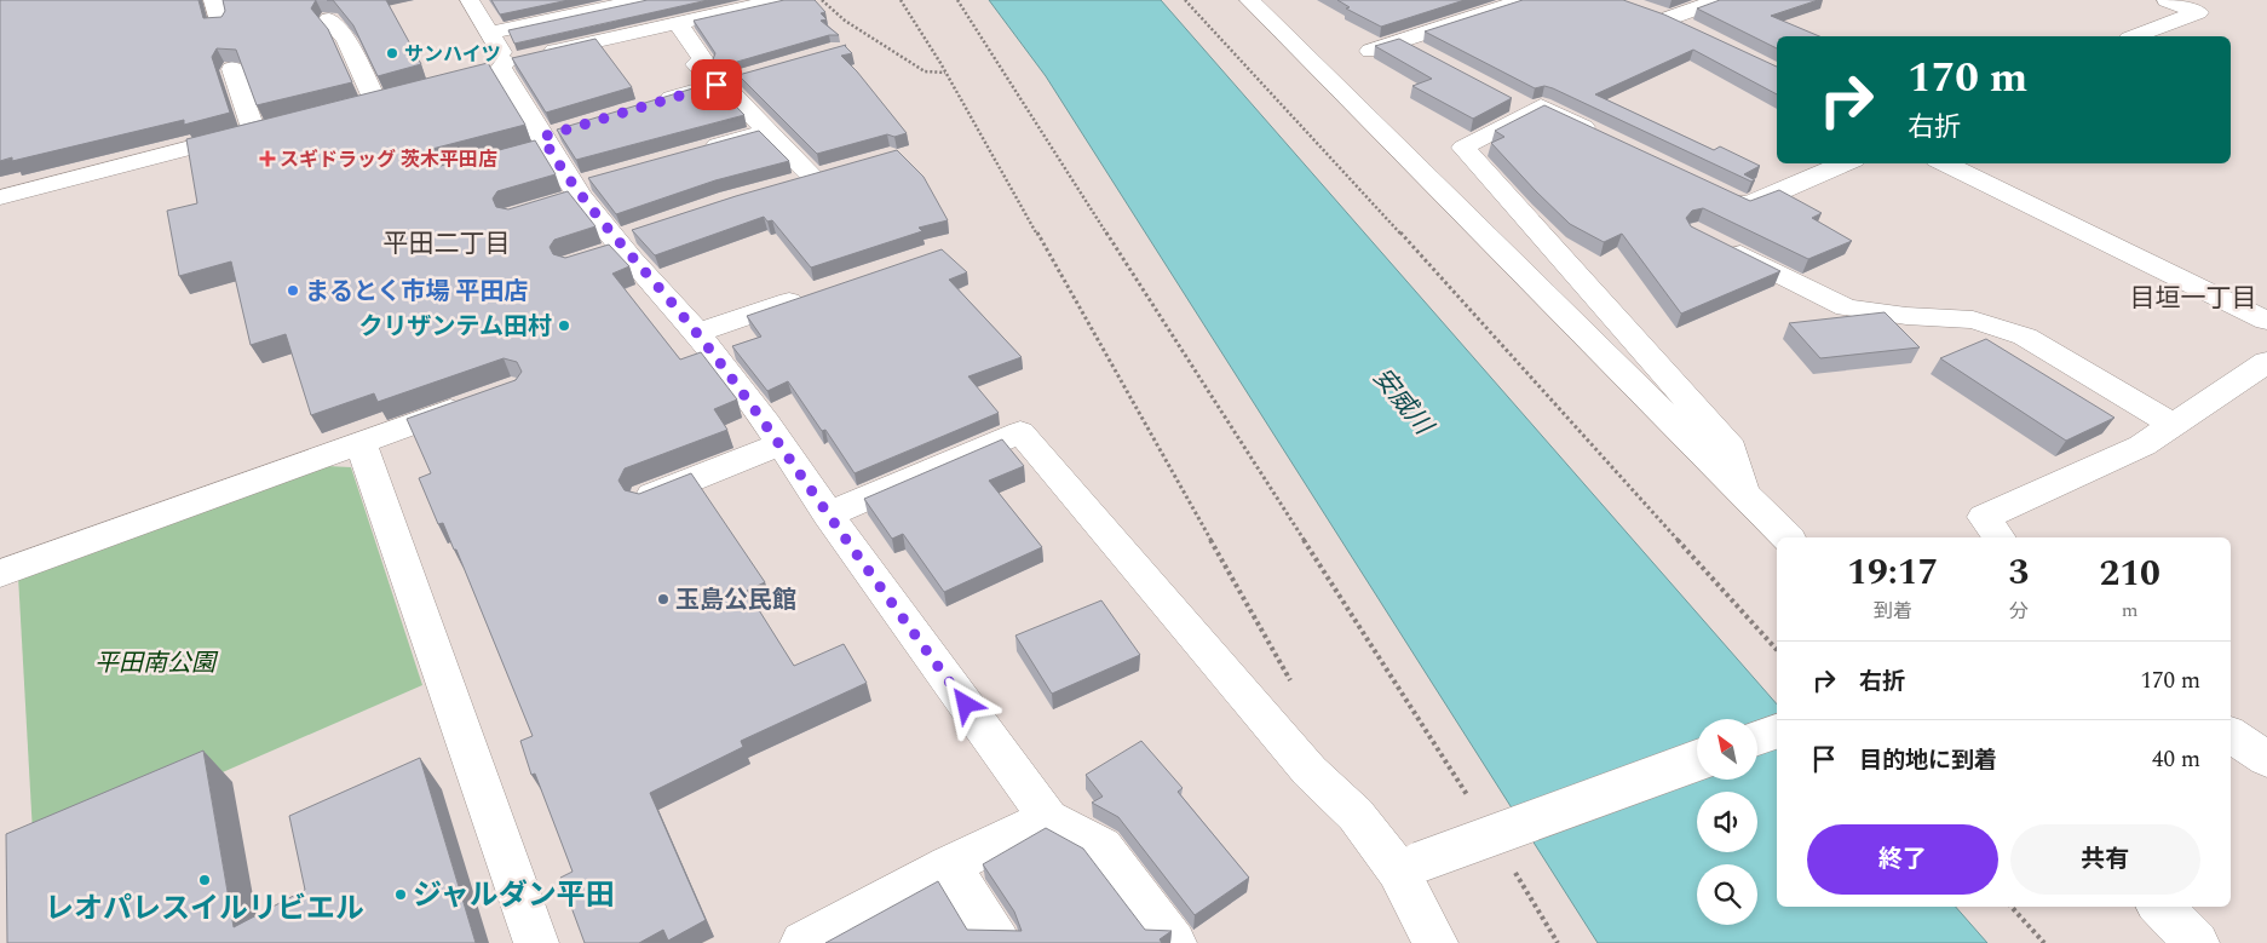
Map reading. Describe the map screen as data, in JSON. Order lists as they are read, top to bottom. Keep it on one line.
{"districts":["平田二丁目","目垣一丁目"],"water":["安威川"],"parks":["平田南公園"],"places":{"other":["サンハイツ","まるとく市場 平田店","クリザンテム田村","玉島公民館","レオパレスイルリビエル","ジャルダン平田"],"health":["スギドラッグ 茨木平田店"]},"north":"top left","page":{"turn":["170 m","右折"],"eta":["19:17","到着","3","分","210","m"],"list":[{"name":"右折","value":"170 m"},{"name":"目的地に到着","value":"40 m"}],"buttons":["終了","共有"]}}
